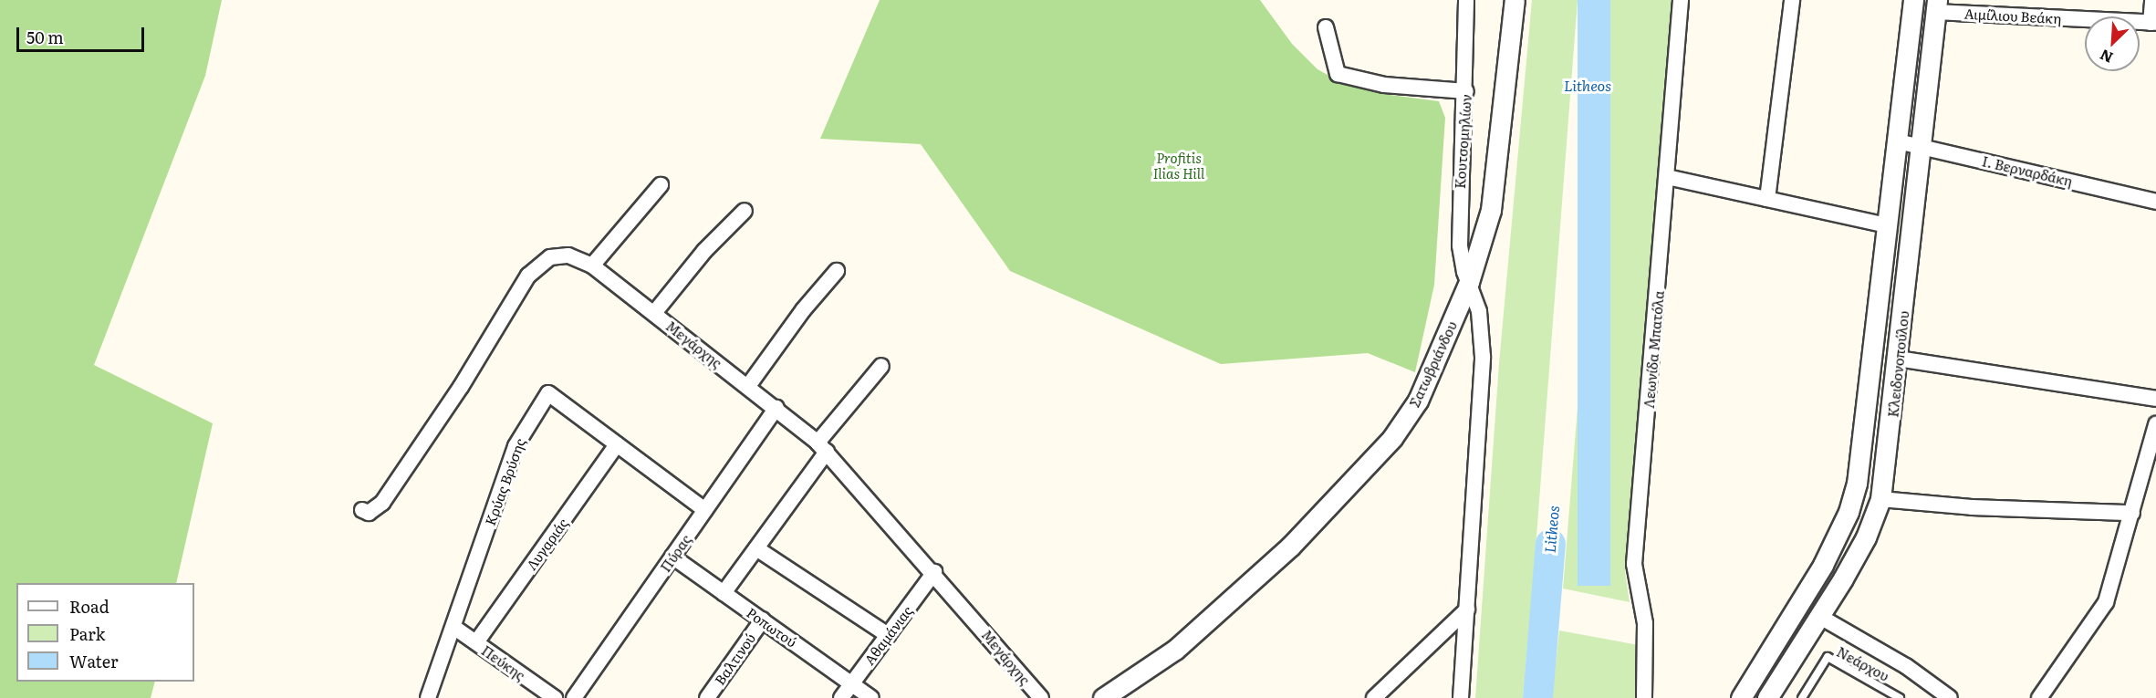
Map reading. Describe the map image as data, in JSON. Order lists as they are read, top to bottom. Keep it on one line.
{"streets":{"street":["Αιμίλιου Βεάκη","Κουτσομηλίων","Ι. Βερναρδάκη","Μεγάρχης","Λεωνίδα Μπατόλα","Σατωβριάνδου","Κλειδονοπούλου","Κρύας Βρύσης","Λυγαριάς","Πύρας","Ροπωτού","Αθαμάνιας","Βαλτινού","Πεύκης"],"lane":["Νεάρχου"]},"crossings":[["Αιμίλιου Βεάκη","Κλειδονοπούλου"],["Κουτσομηλίων","Σατωβριάνδου"],["Ι. Βερναρδάκη","Κλειδονοπούλου"],["Μεγάρχης","Πύρας"],["Μεγάρχης","Αθαμάνιας"],["Κρύας Βρύσης","Λυγαριάς"],["Κρύας Βρύσης","Πύρας"],["Κρύας Βρύσης","Πεύκης"],["Λυγαριάς","Πεύκης"],["Πύρας","Ροπωτού"],["Ροπωτού","Αθαμάνιας"],["Ροπωτού","Βαλτινού"]],"water":["Litheos"],"parks":["Profitis Ilias Hill"],"legend":["Road","Park","Water"],"scale_bar":"50 m","north":"bottom left"}
